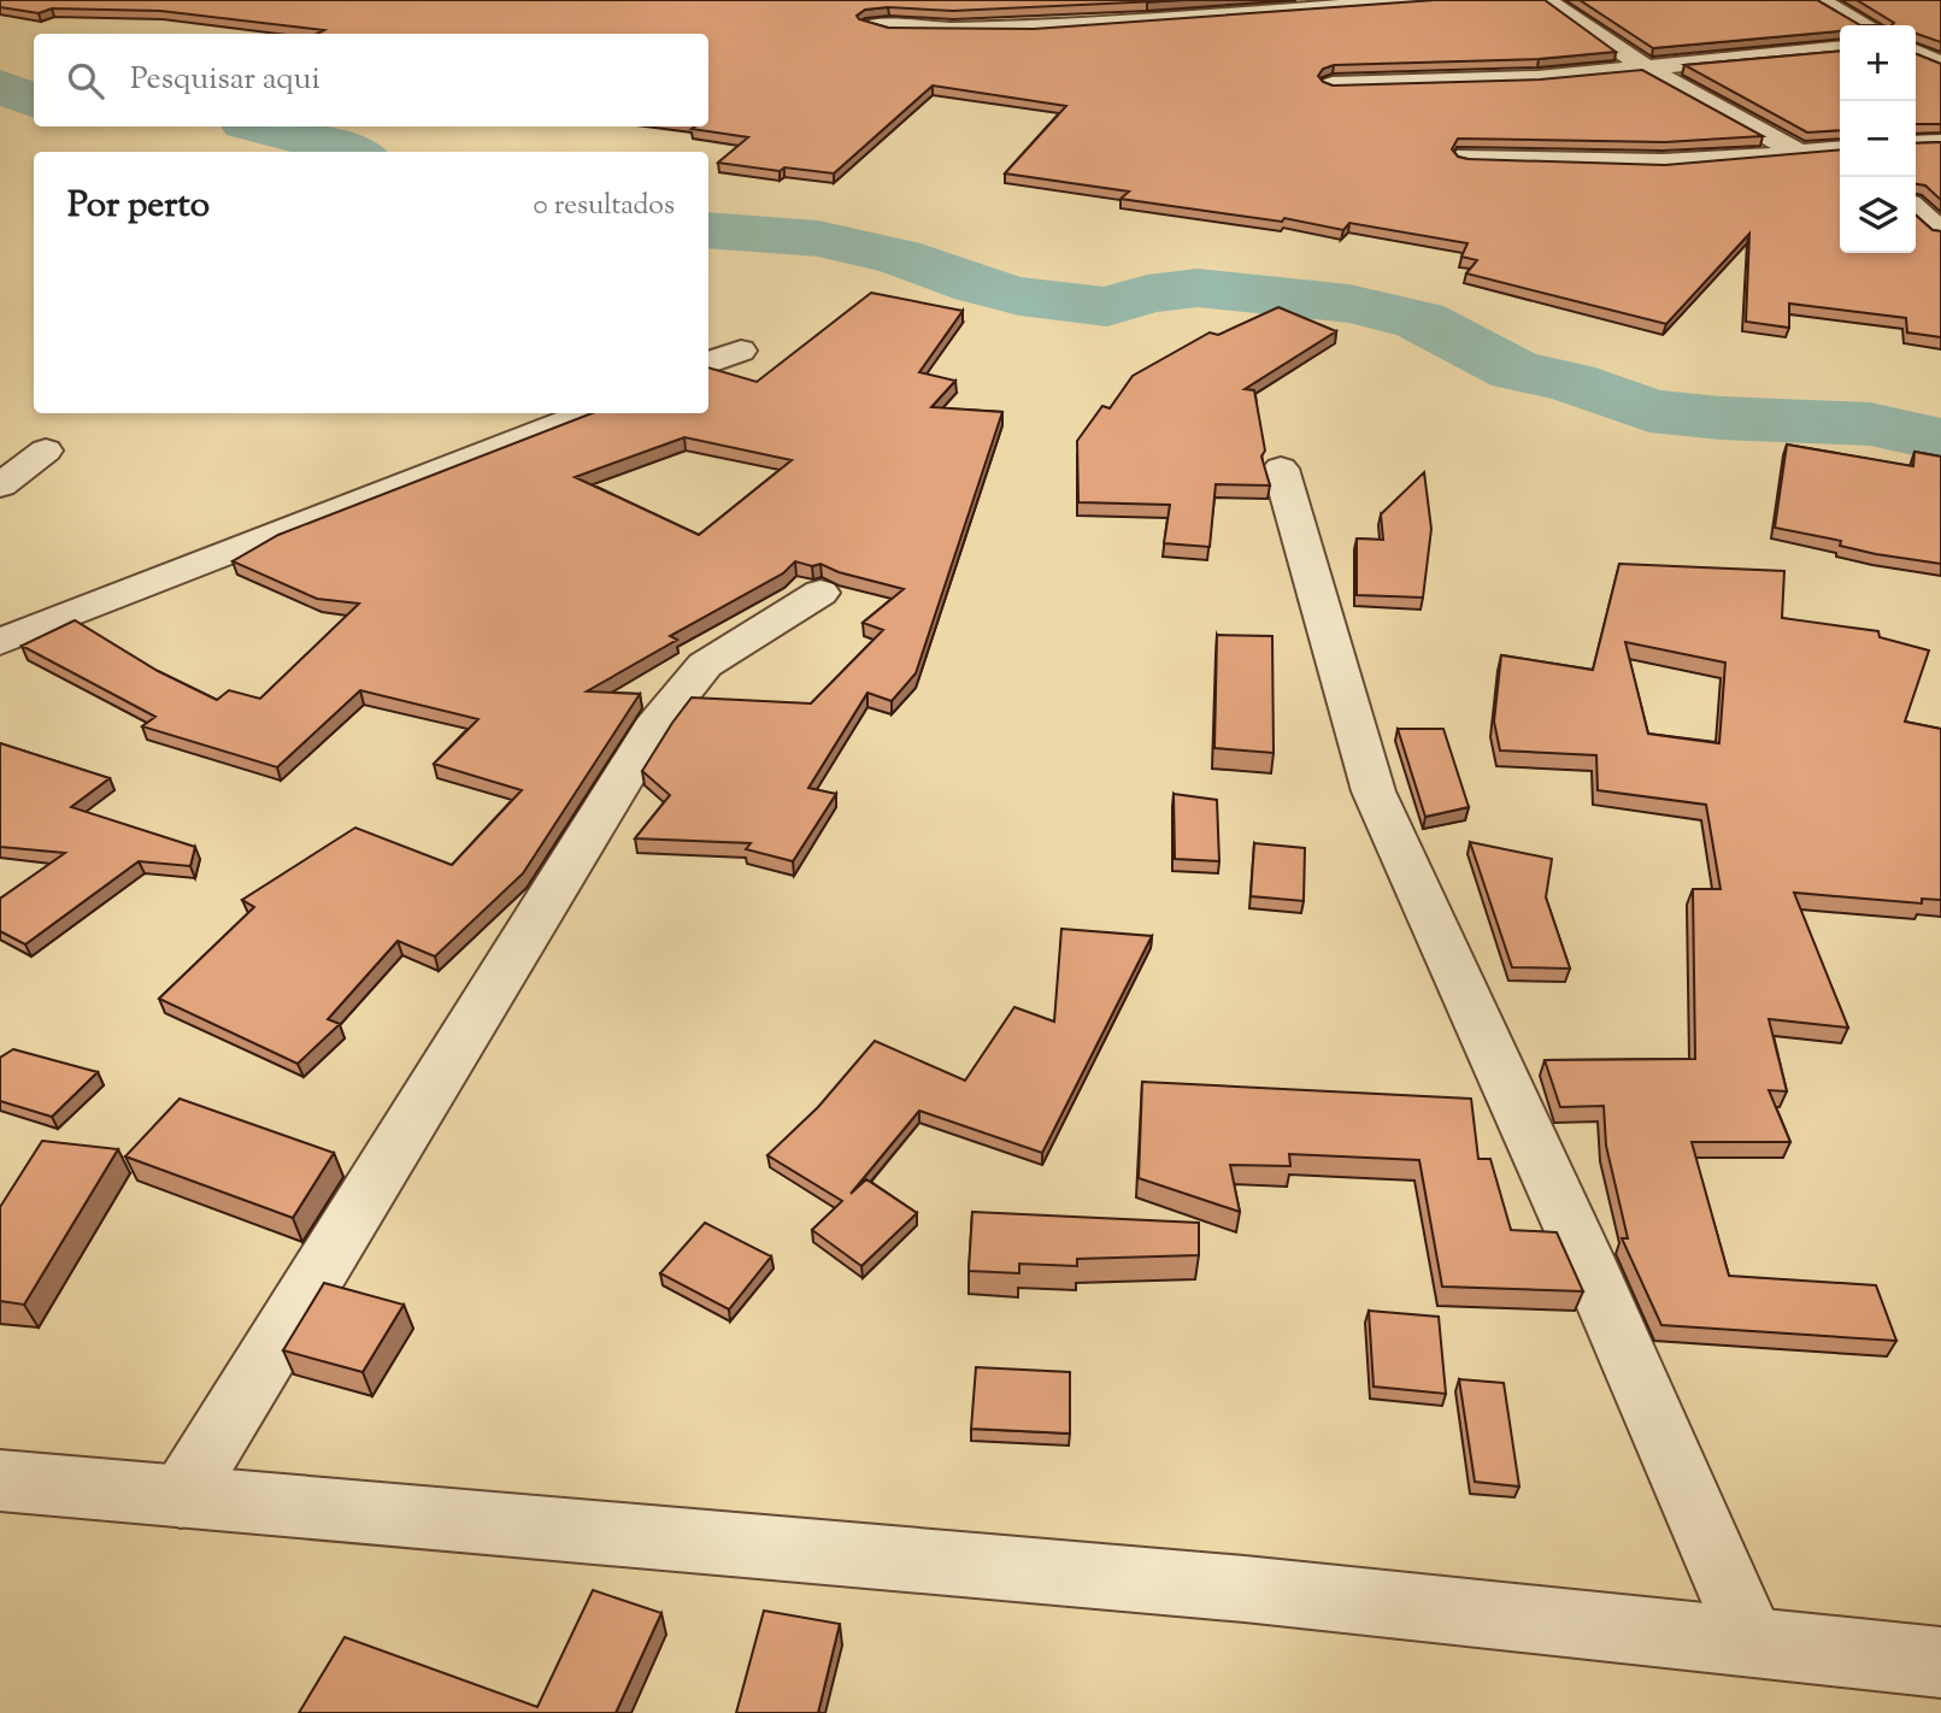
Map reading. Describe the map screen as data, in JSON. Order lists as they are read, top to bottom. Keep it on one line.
{"page":{"map_buttons":["+","−"],"search":"Pesquisar aqui","heading":["Por perto","0 resultados"]}}
